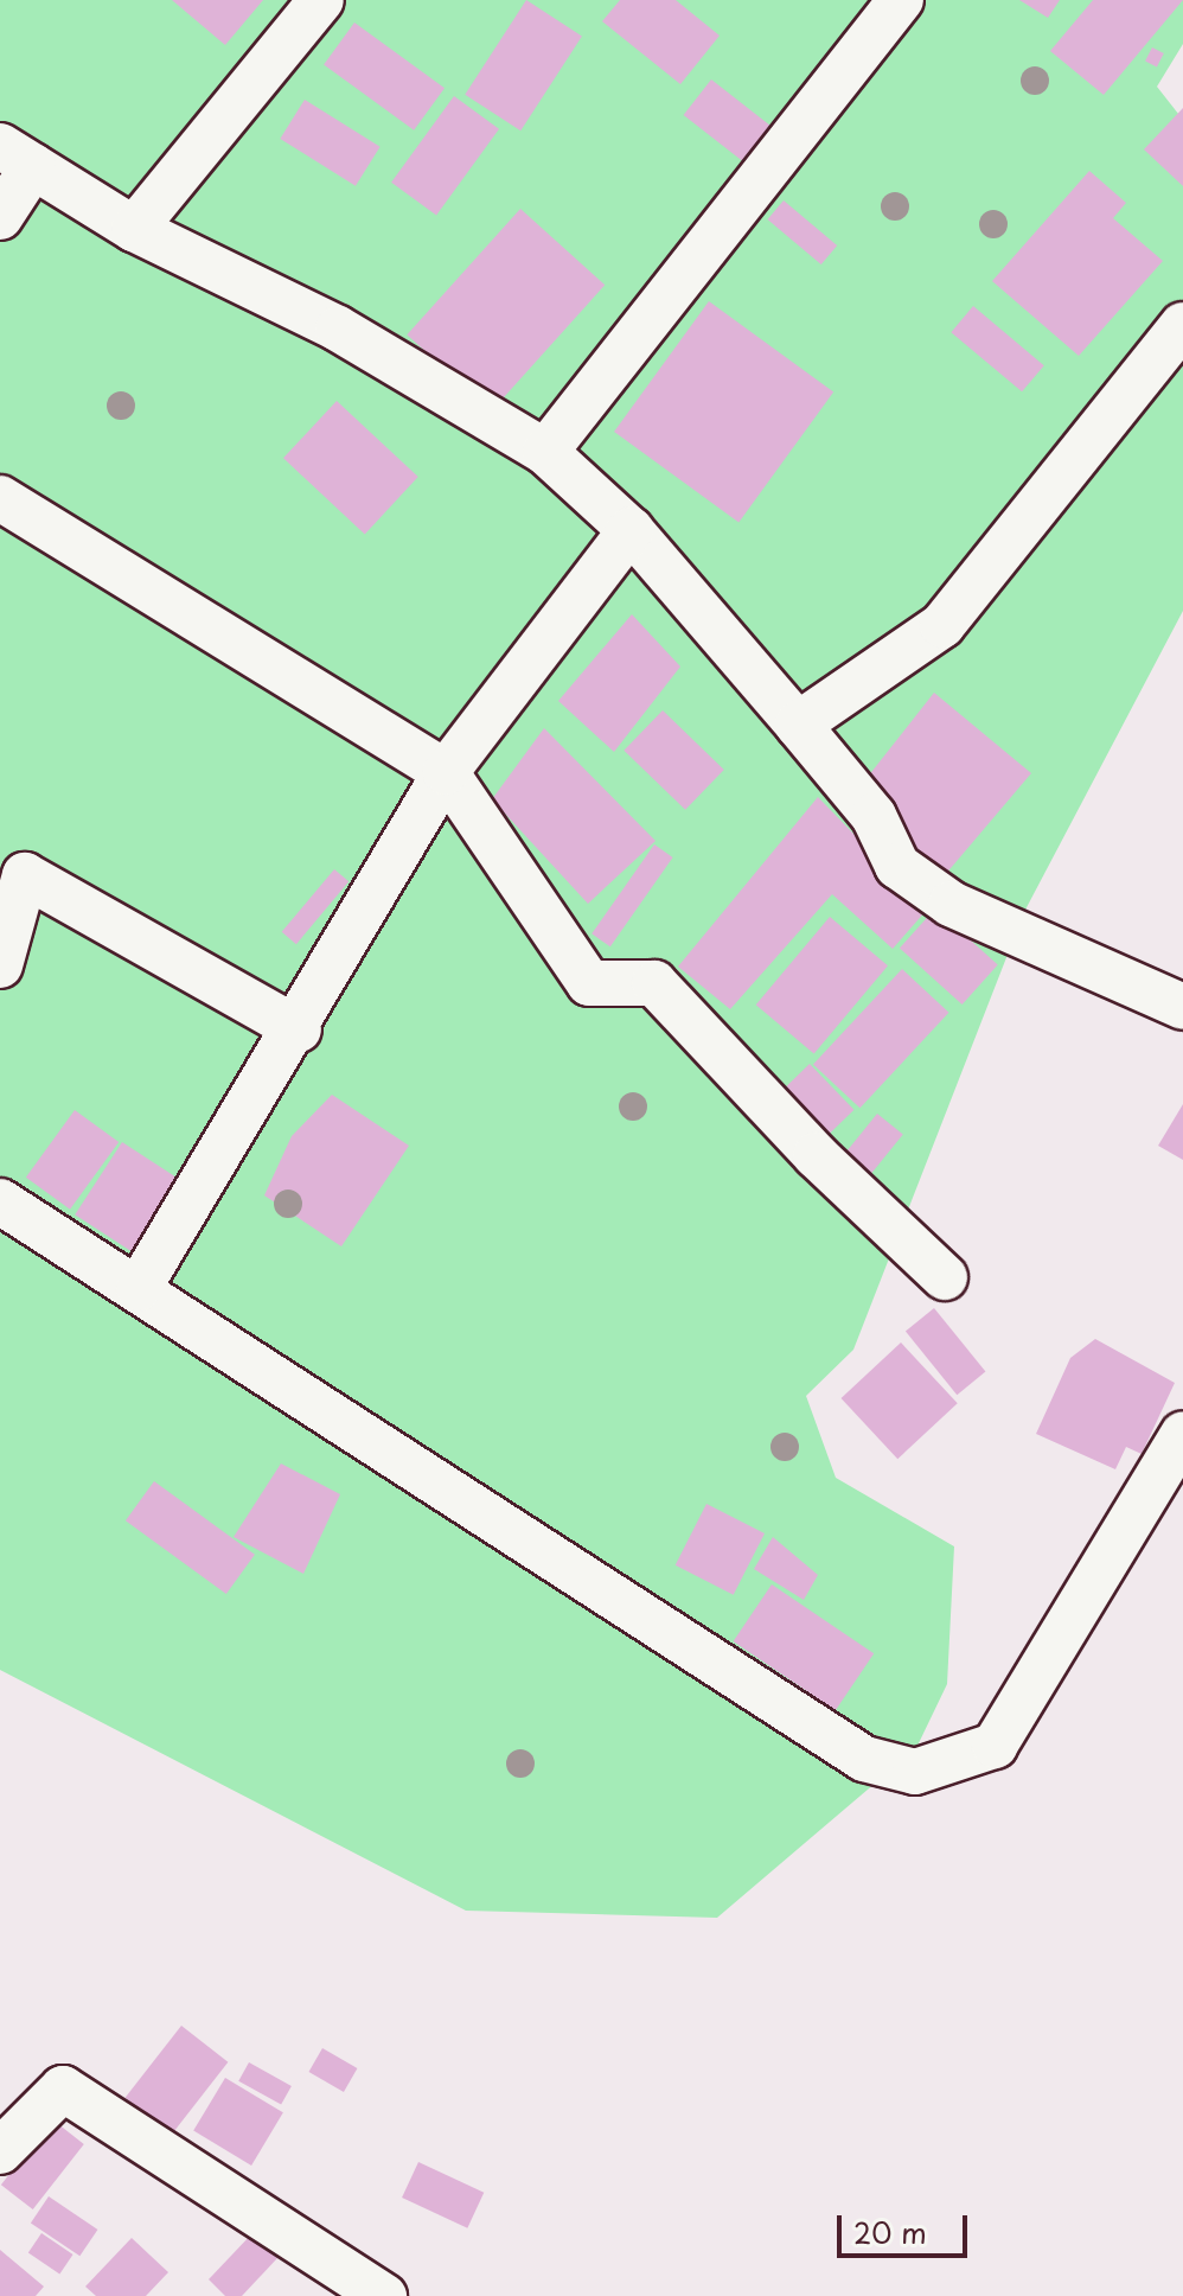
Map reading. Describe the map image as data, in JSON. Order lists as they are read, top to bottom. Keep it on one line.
{"scale_bar":"20 m"}
